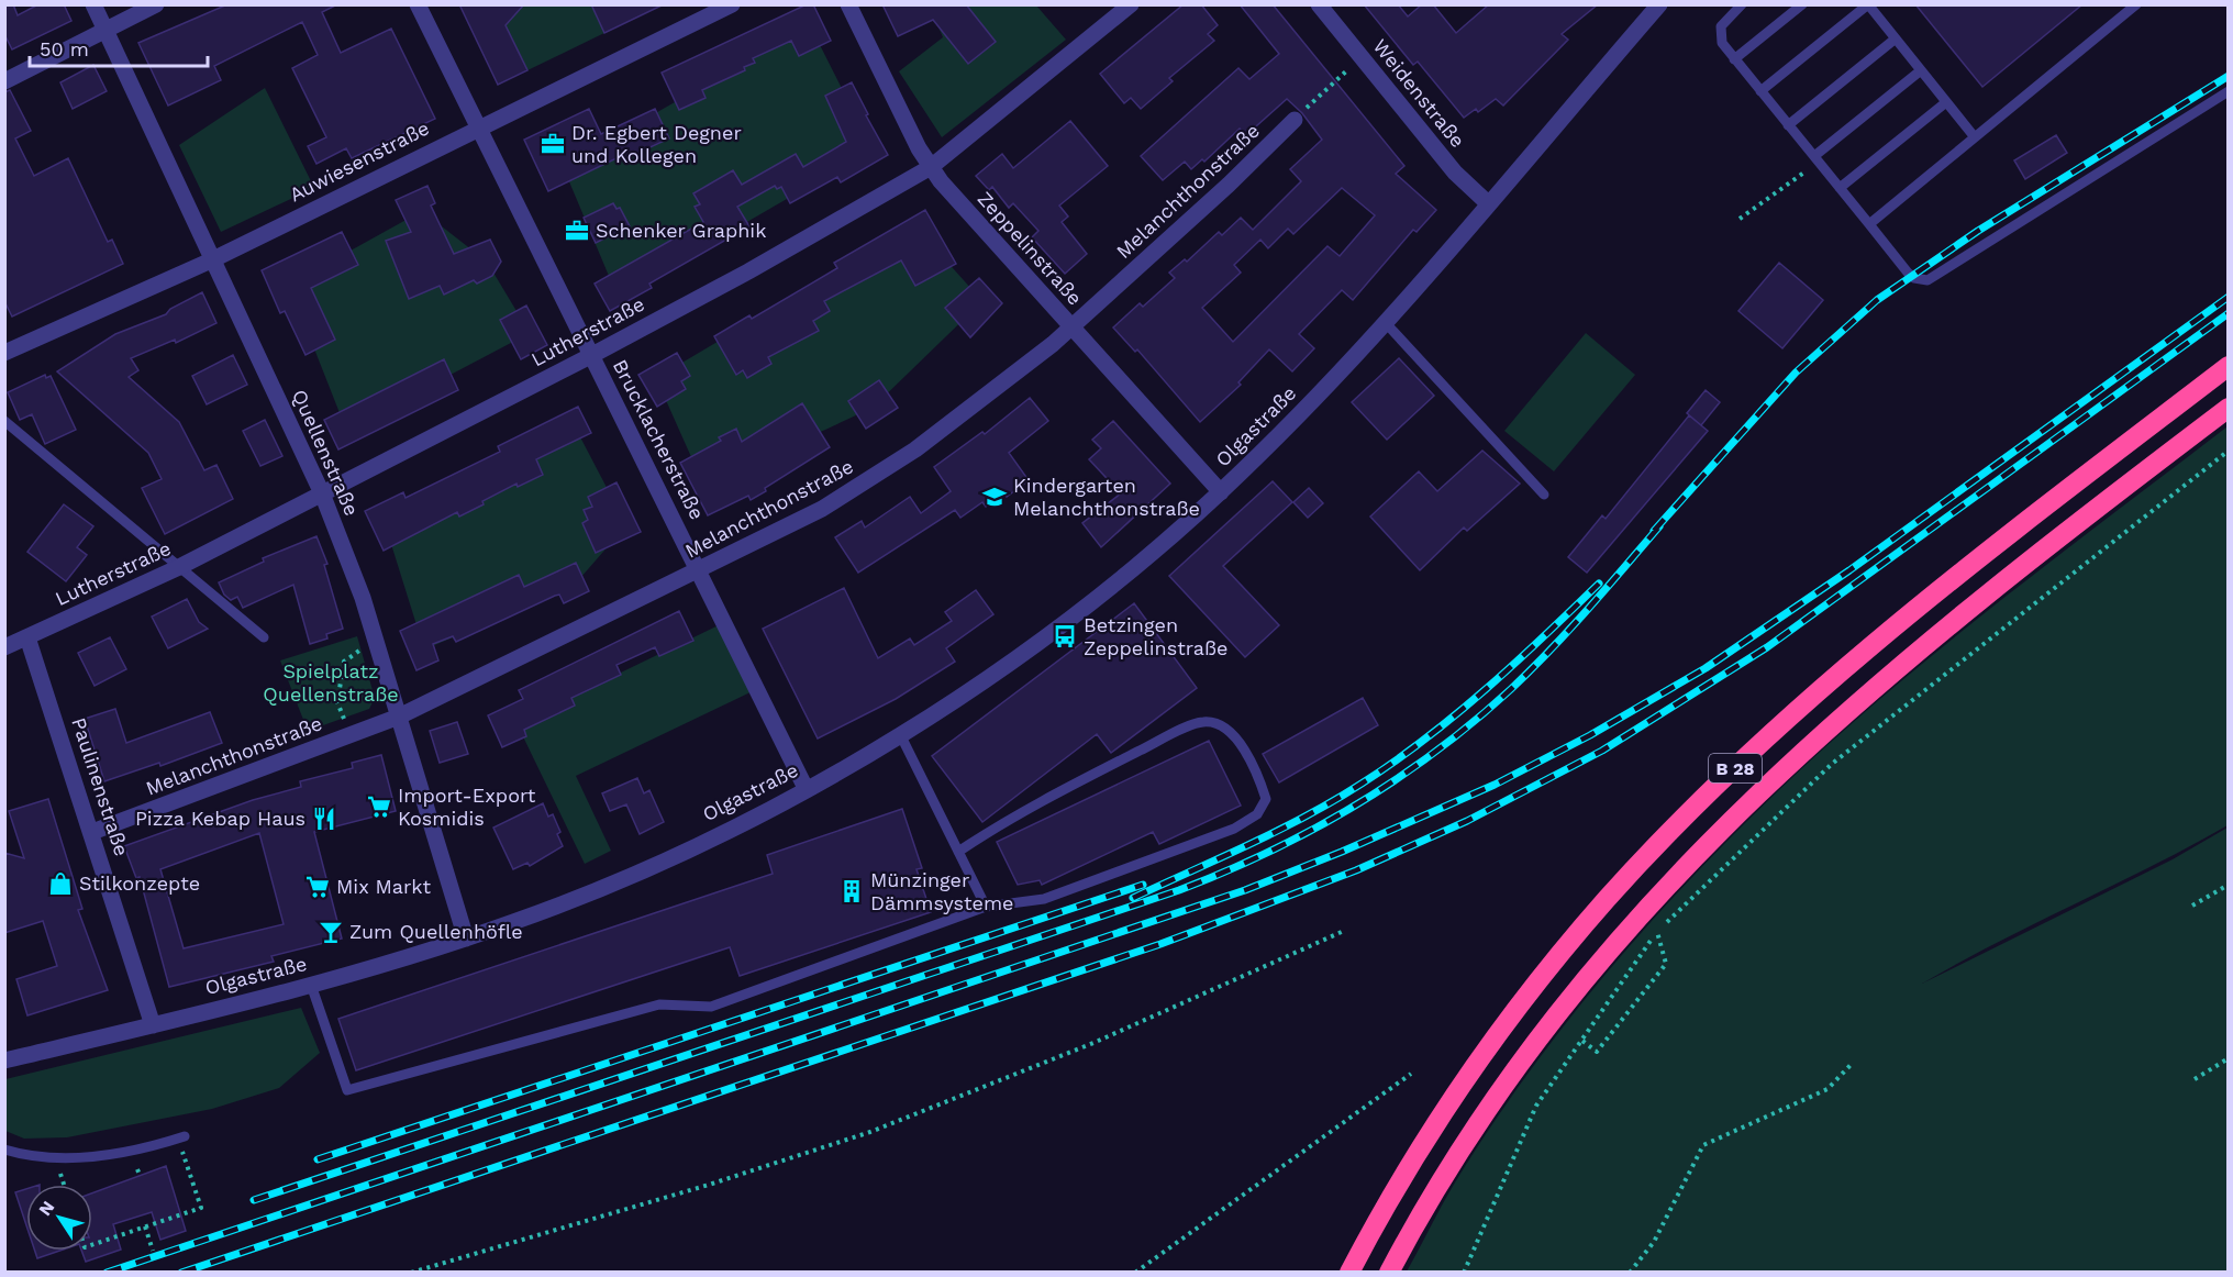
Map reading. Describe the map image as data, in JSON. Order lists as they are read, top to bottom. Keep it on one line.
{"streets":{"highway":["B 28"],"street":["Weidenstraße","Auwiesenstraße","Melanchthonstraße","Zeppelinstraße","Lutherstraße","Olgastraße","Brucklacherstraße","Quellenstraße","Paulinenstraße"]},"crossings":[["Weidenstraße","Olgastraße"],["Auwiesenstraße","Brucklacherstraße"],["Auwiesenstraße","Quellenstraße"],["Melanchthonstraße","Zeppelinstraße"],["Melanchthonstraße","Brucklacherstraße"],["Melanchthonstraße","Quellenstraße"],["Melanchthonstraße","Paulinenstraße"],["Zeppelinstraße","Lutherstraße"],["Zeppelinstraße","Olgastraße"],["Lutherstraße","Brucklacherstraße"],["Lutherstraße","Quellenstraße"],["Lutherstraße","Paulinenstraße"],["Olgastraße","Brucklacherstraße"],["Olgastraße","Quellenstraße"],["Olgastraße","Paulinenstraße"]],"parks":["Spielplatz Quellenstraße"],"places":{"office":["Dr. Egbert Degner und Kollegen","Schenker Graphik"],"school or university":["Kindergarten Melanchthonstraße"],"bus stop":["Betzingen Zeppelinstraße"],"supermarket":["Import-Export Kosmidis","Mix Markt"],"restaurant":["Pizza Kebap Haus"],"shop":["Stilkonzepte"],"building":["Münzinger Dämmsysteme"],"bar":["Zum Quellenhöfle"]},"scale_bar":"50 m","north":"top left"}
